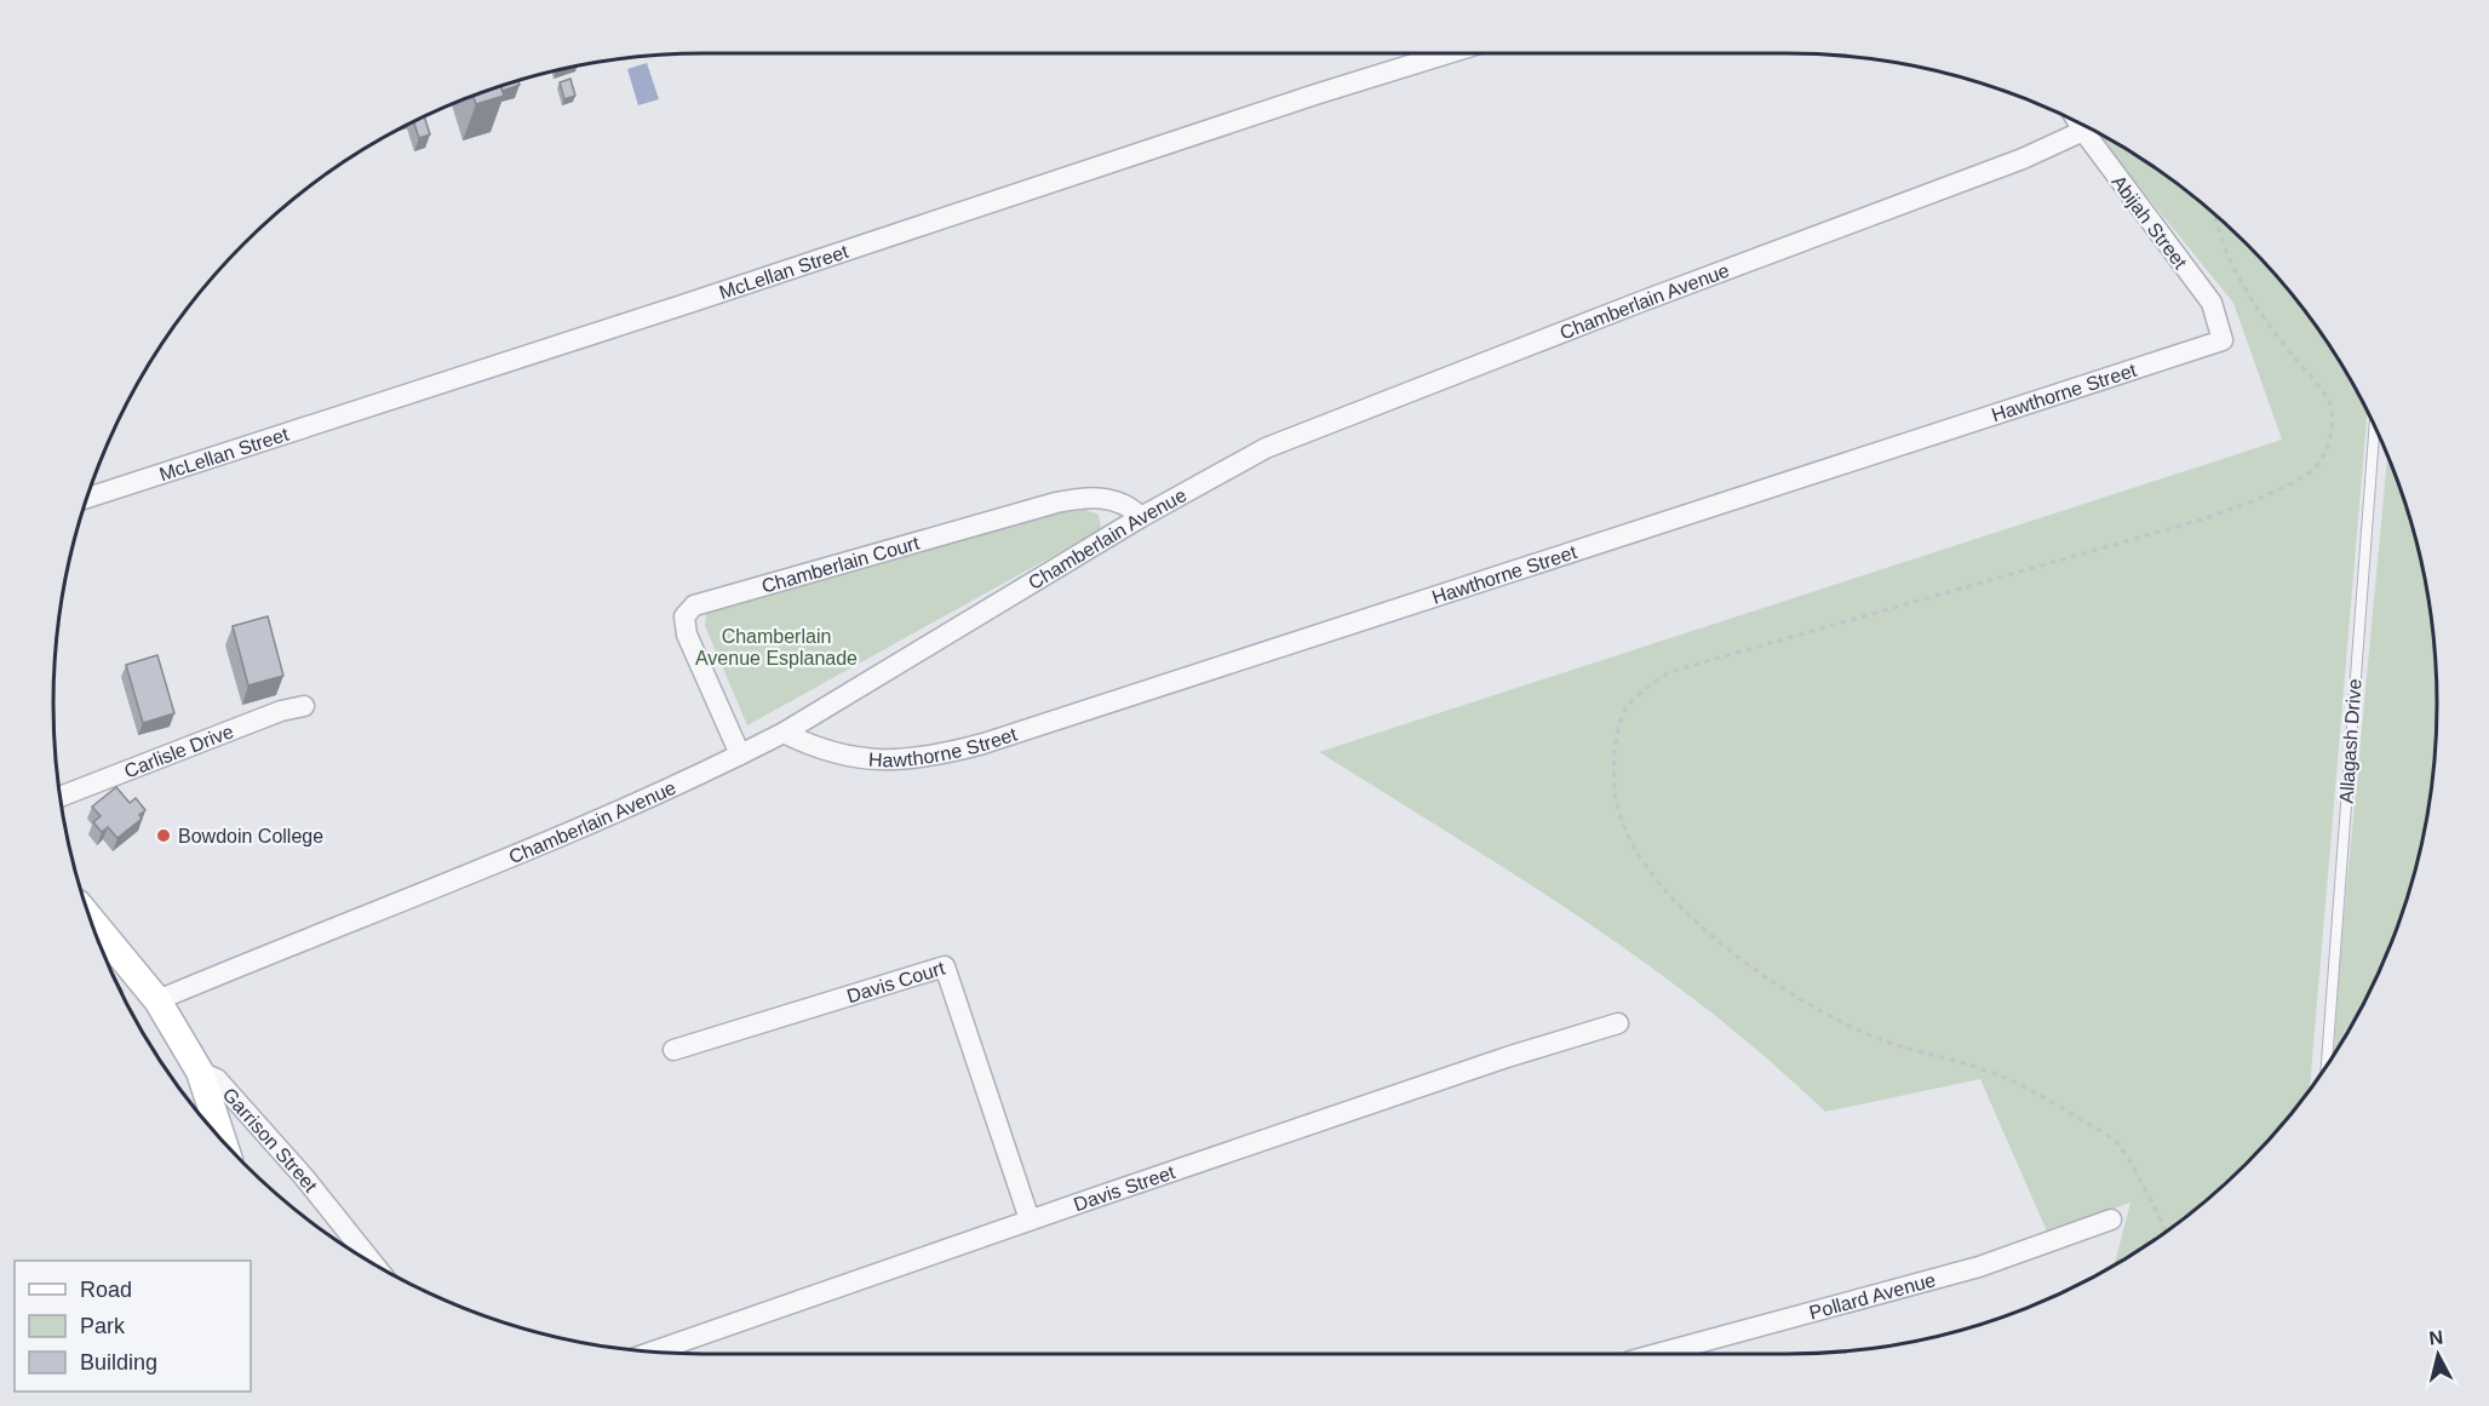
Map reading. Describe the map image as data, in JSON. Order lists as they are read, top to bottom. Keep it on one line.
{"streets":{"street":["Abijah Street","McLellan Street","Chamberlain Avenue","Hawthorne Street","Chamberlain Court","Carlisle Drive","Davis Court","Garrison Street","Davis Street","Pollard Avenue"],"lane":["Allagash Drive"]},"crossings":[["Abijah Street","Chamberlain Avenue"],["Abijah Street","Hawthorne Street"],["Chamberlain Avenue","Hawthorne Street"],["Chamberlain Avenue","Chamberlain Court"],["Davis Court","Davis Street"]],"parks":["Chamberlain Avenue Esplanade"],"places":["Bowdoin College"],"legend":["Road","Park","Building"],"north":"top"}
